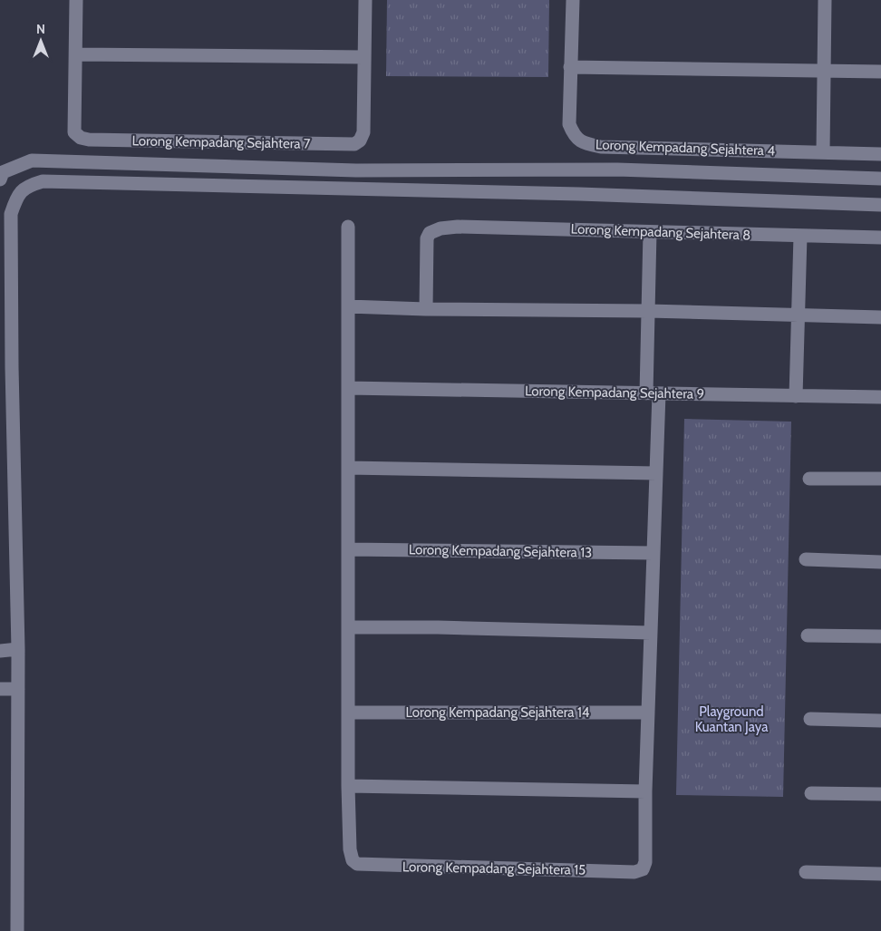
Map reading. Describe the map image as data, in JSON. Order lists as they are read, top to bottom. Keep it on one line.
{"streets":{"street":["Lorong Kempadang Sejahtera 7","Lorong Kempadang Sejahtera 4","Lorong Kempadang Sejahtera 8","Lorong Kempadang Sejahtera 9","Lorong Kempadang Sejahtera 13","Lorong Kempadang Sejahtera 14","Lorong Kempadang Sejahtera 15"]},"parks":["Playground Kuantan Jaya"],"north":"top"}
